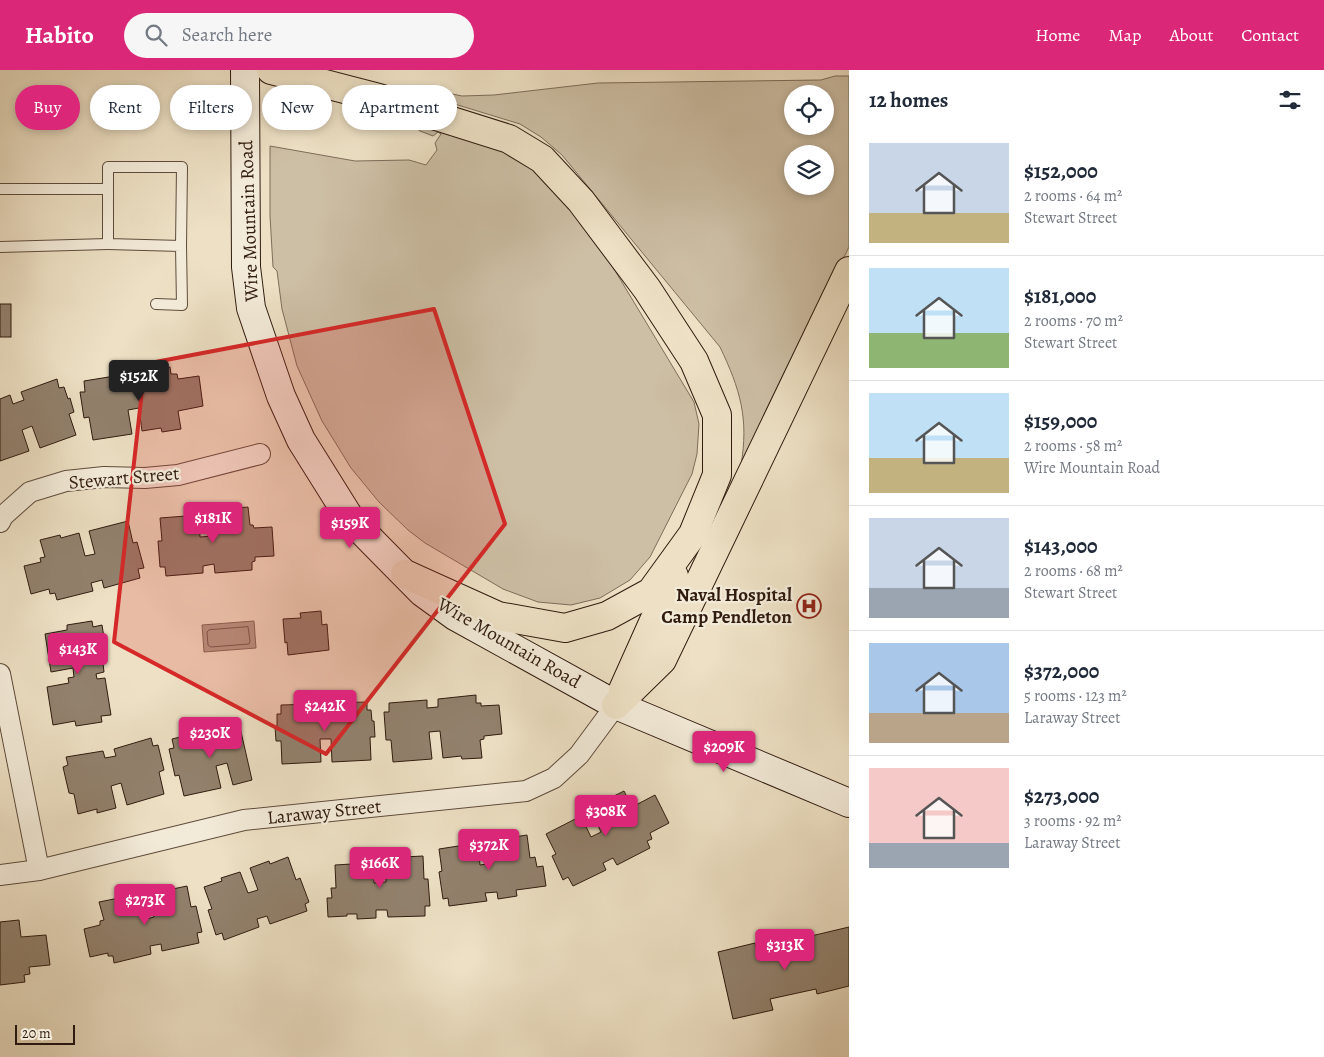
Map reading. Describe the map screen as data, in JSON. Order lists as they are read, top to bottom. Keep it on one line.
{"streets":{"main road":["Wire Mountain Road"],"street":["Stewart Street","Laraway Street"]},"crossings":[["Wire Mountain Road","Laraway Street"]],"places":{"hospital":["Naval Hospital Camp Pendleton"]},"scale_bar":"20 m","page":{"header":"Habito","search":"Search here","nav":["Home","Map","About","Contact"],"heading":"12 homes","chip":["Buy","Rent","Filters","New","Apartment"],"list":[{"name":"$152,000","note":"2 rooms · 64 m² · Stewart Street"},{"name":"$181,000","note":"2 rooms · 70 m² · Stewart Street"},{"name":"$159,000","note":"2 rooms · 58 m² · Wire Mountain Road"},{"name":"$143,000","note":"2 rooms · 68 m² · Stewart Street"},{"name":"$372,000","note":"5 rooms · 123 m² · Laraway Street"},{"name":"$273,000","note":"3 rooms · 92 m² · Laraway Street"}],"price":["$152K","$181K","$159K","$143K","$242K","$230K","$209K","$308K","$372K","$166K","$273K","$313K"],"scale":"20 m"}}
